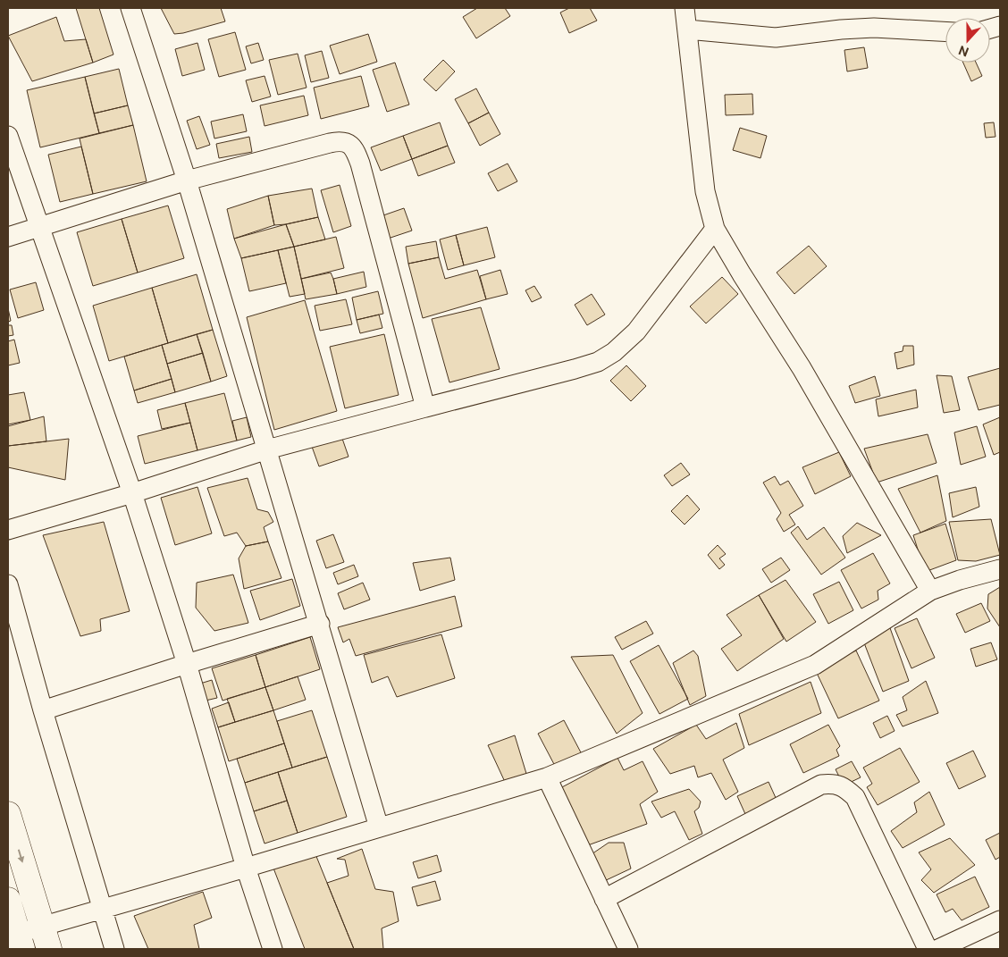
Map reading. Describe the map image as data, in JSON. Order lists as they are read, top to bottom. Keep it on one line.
{"north":"bottom"}
